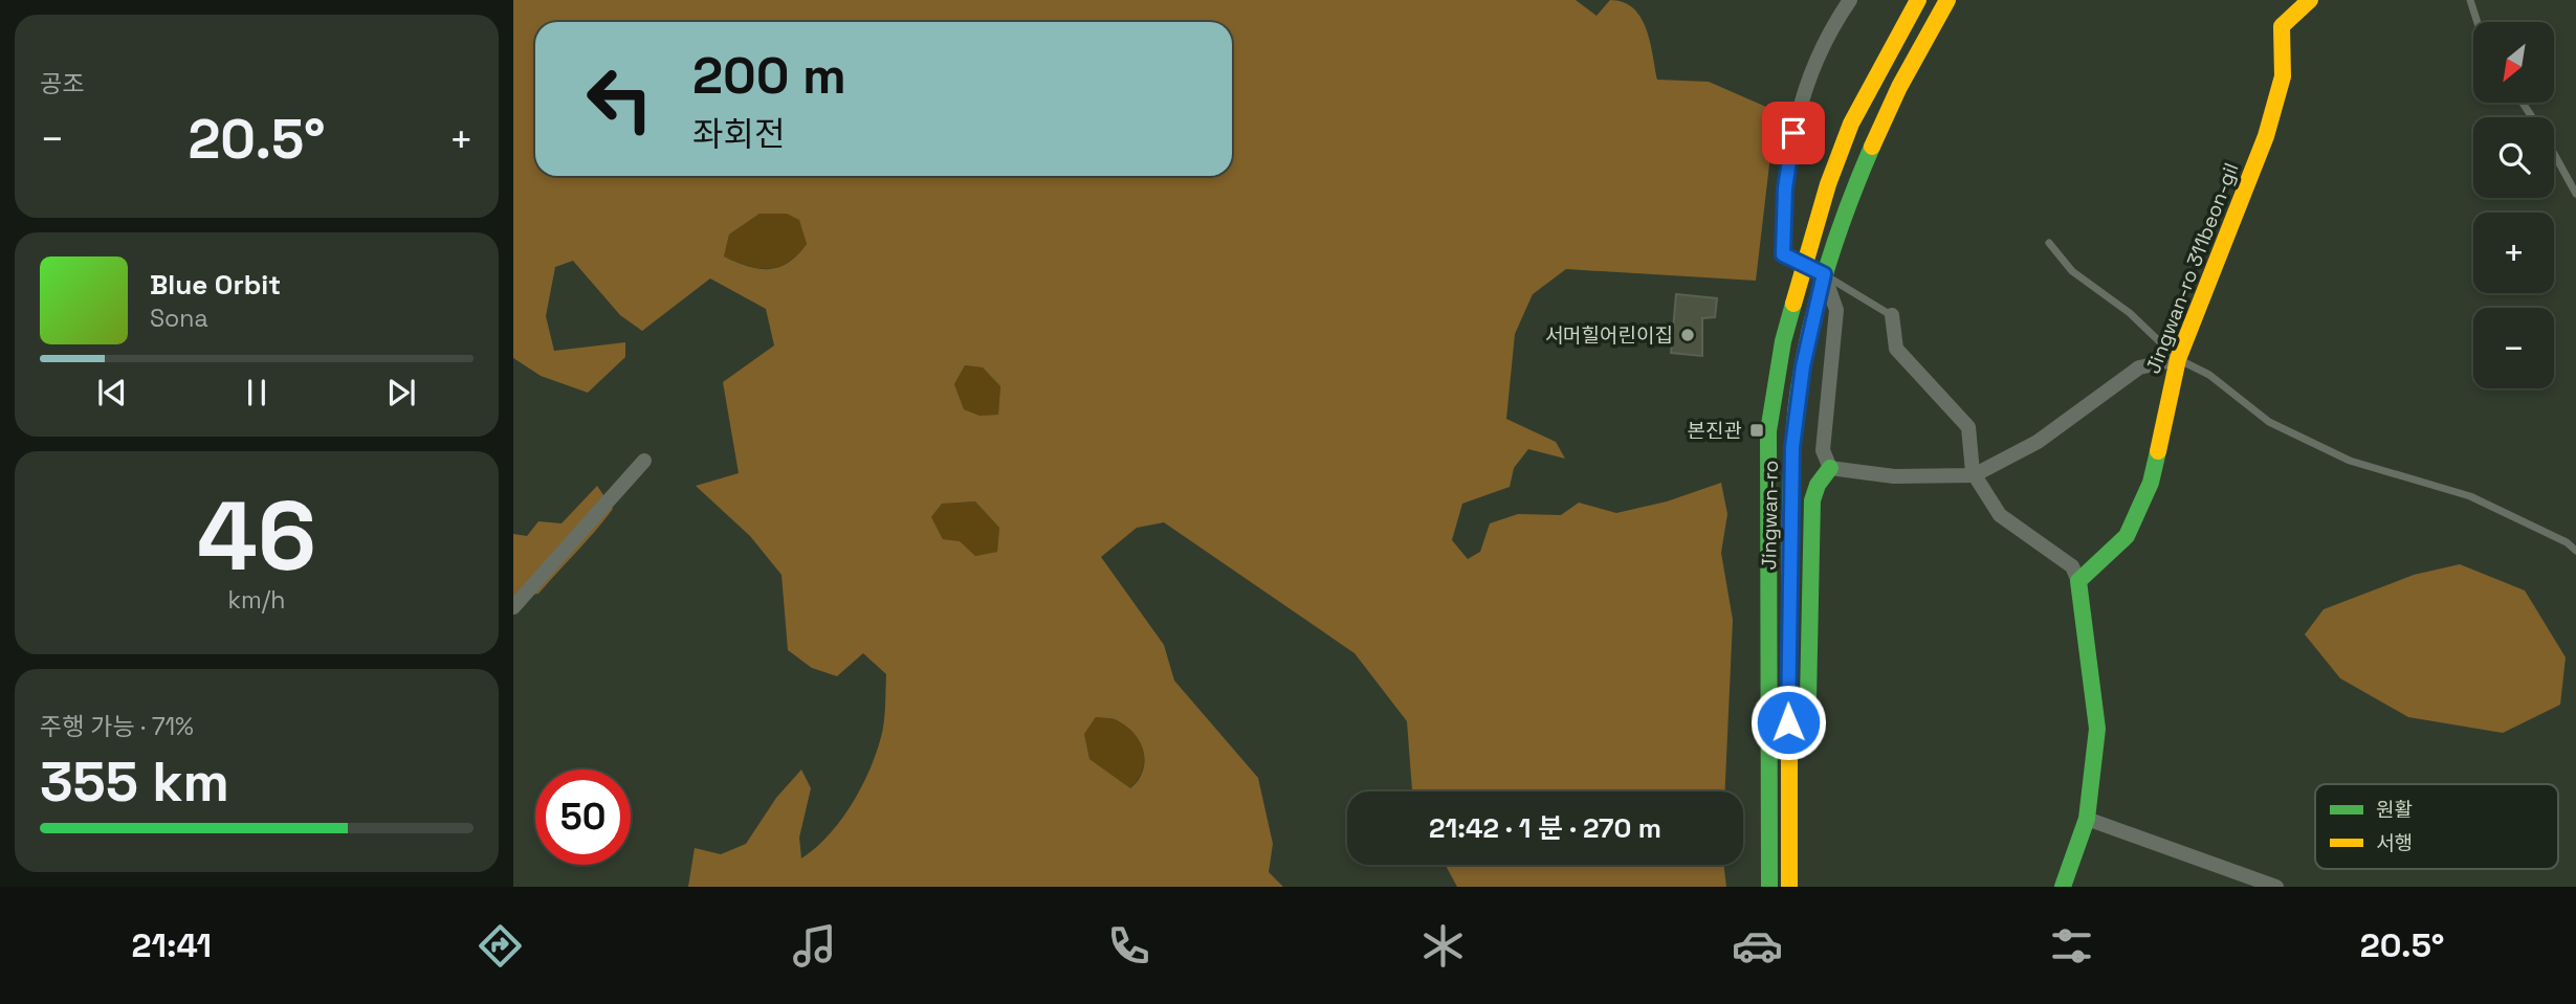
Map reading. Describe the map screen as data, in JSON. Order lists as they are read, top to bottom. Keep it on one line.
{"streets":{"main road":["Jingwan-ro 311beon-gil","Jingwan-ro"]},"places":{"other":["서머힐어린이집"],"transit":["본진관"]},"legend":["원활","서행"],"north":"bottom left","page":{"tile":["공조",["46","km/h"],["주행 가능 · 71%","355 km"]],"map_buttons":["+","−"],"turn":["200 m","좌회전"],"heat":["−","20.5°","+"],"song":["Blue Orbit","Sona"],"limit":"50","trip":"21:42 · 1 분 · 270 m","tabs":["21:41","20.5°"]}}
